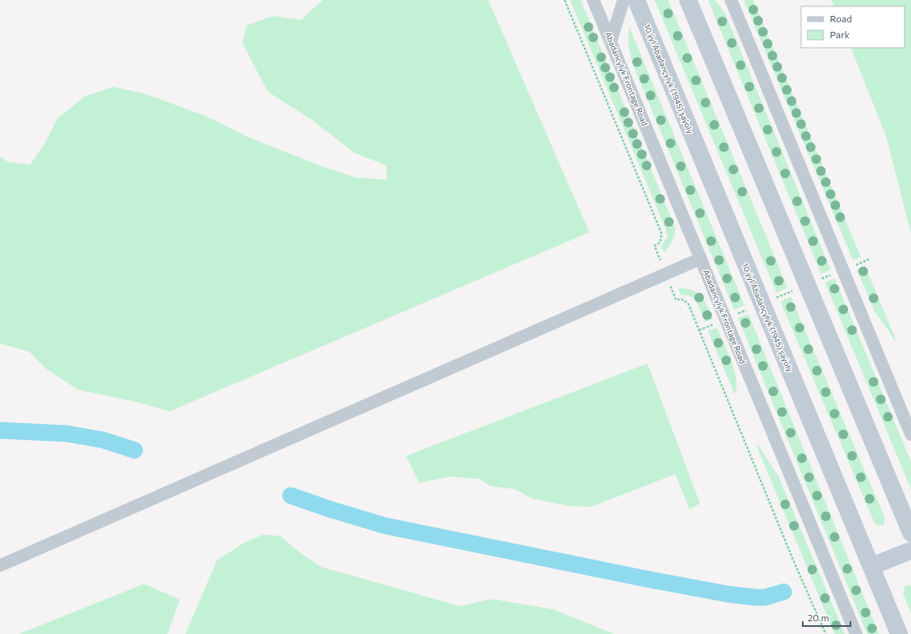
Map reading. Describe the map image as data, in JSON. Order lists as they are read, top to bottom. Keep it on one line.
{"streets":{"main road":["10 ýyl Abadançylyk (1945) şaýoly"],"street":["Abadancylyk Frontage Road"]},"legend":["Road","Park"],"scale_bar":"20 m"}
